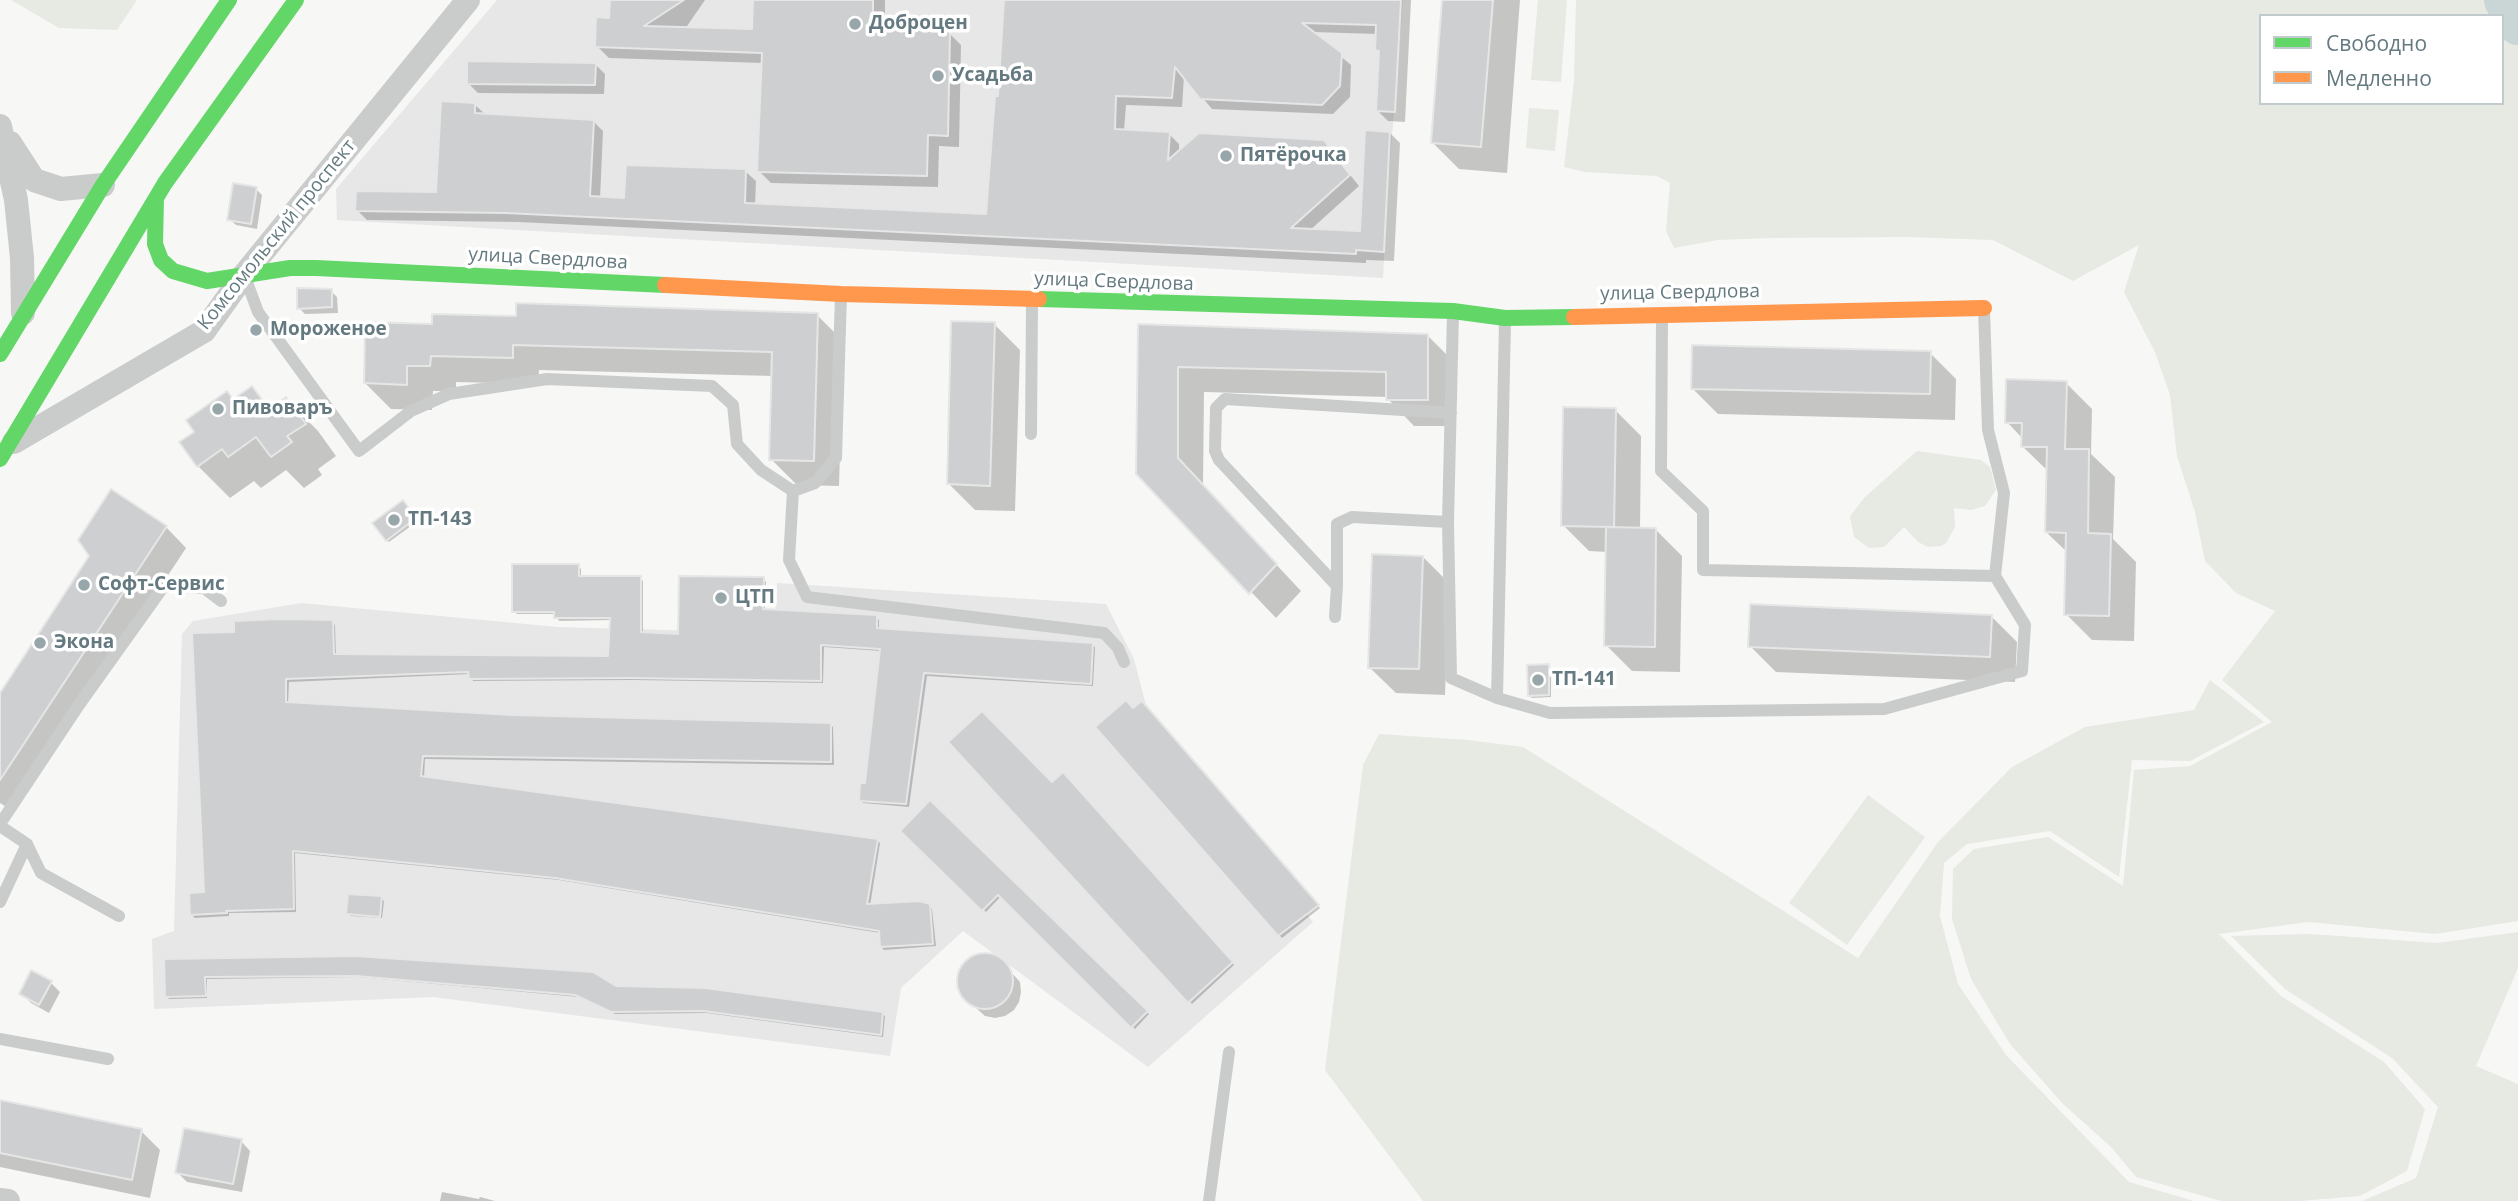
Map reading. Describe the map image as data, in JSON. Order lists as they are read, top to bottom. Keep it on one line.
{"streets":{"street":["Комсомольский проспект","улица Свердлова"]},"crossings":[["Комсомольский проспект","улица Свердлова"]],"places":["Доброцен","Усадьба","Пятёрочка","Мороженое","Пивоваръ","ТП-143","Софт-Сервис","ЦТП","Экона","ТП-141"],"legend":["Свободно","Медленно"]}
